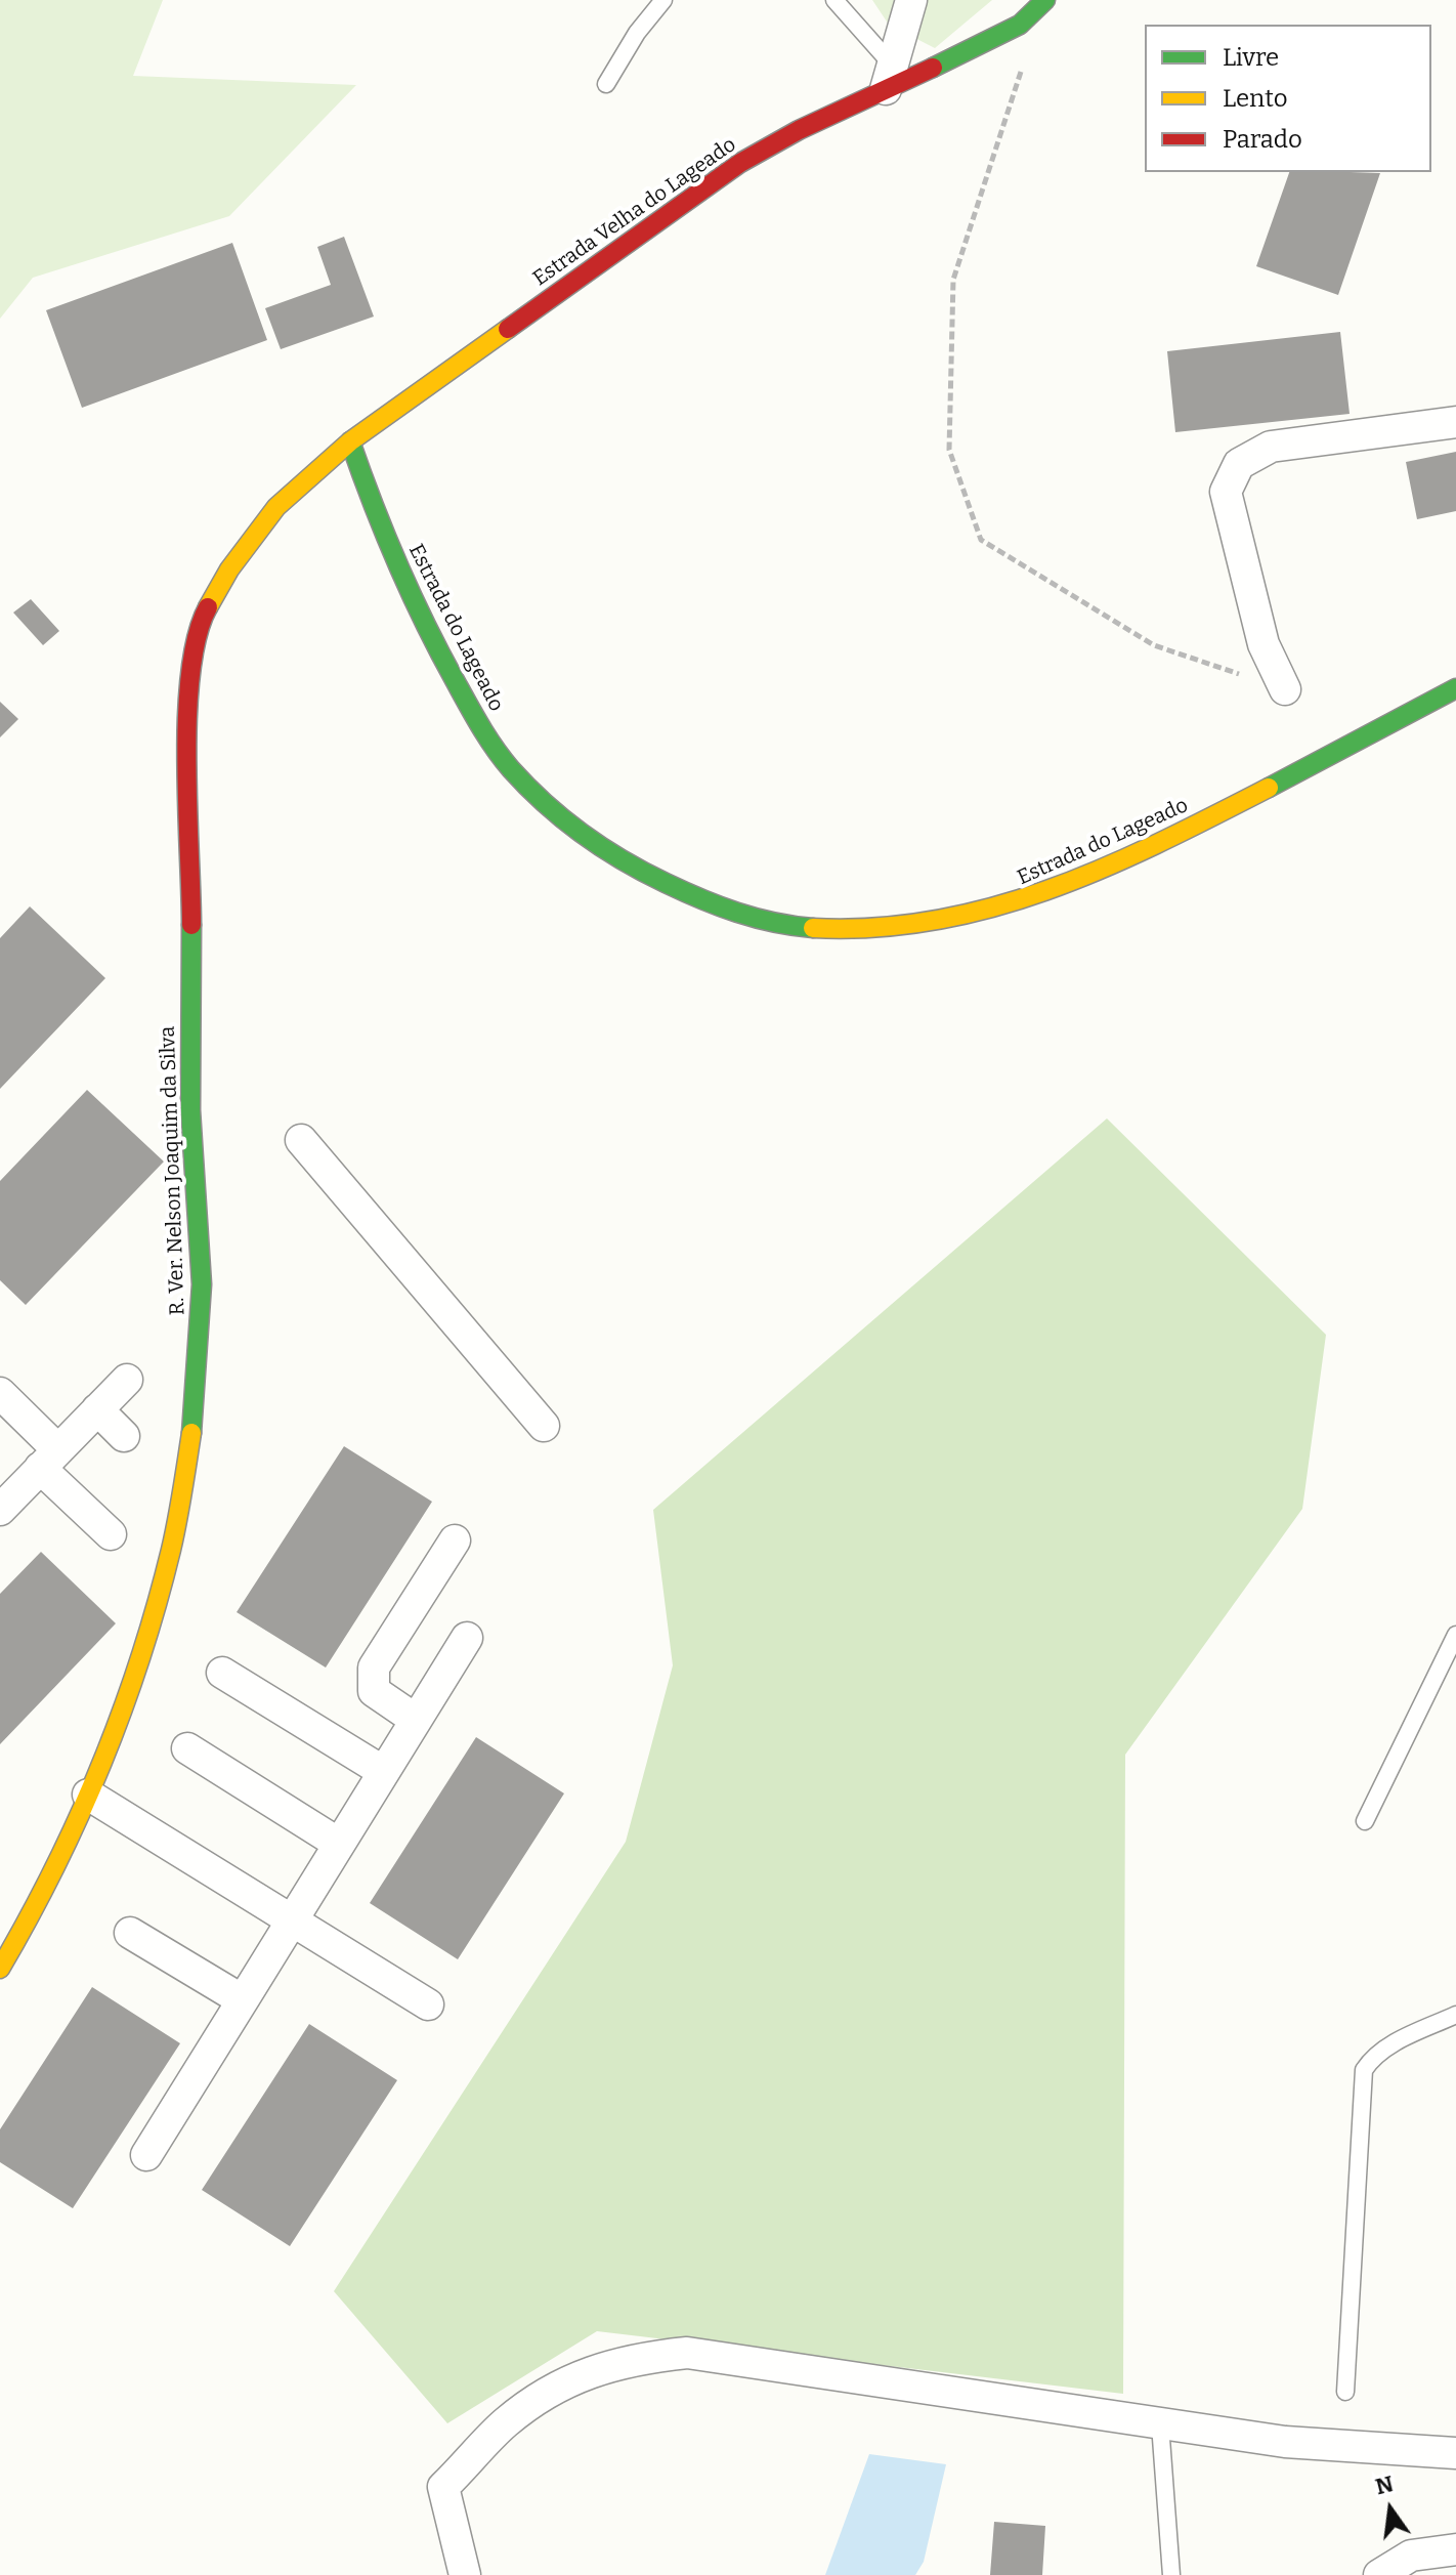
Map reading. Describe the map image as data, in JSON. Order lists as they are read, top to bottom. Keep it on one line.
{"streets":{"street":["Estrada Velha do Lageado","Estrada do Lageado","R. Ver. Nelson Joaquim da Silva"]},"crossings":[["Estrada Velha do Lageado","Estrada do Lageado"],["Estrada Velha do Lageado","R. Ver. Nelson Joaquim da Silva"],["Estrada do Lageado","R. Ver. Nelson Joaquim da Silva"]],"legend":["Livre","Lento","Parado"],"north":"top"}
